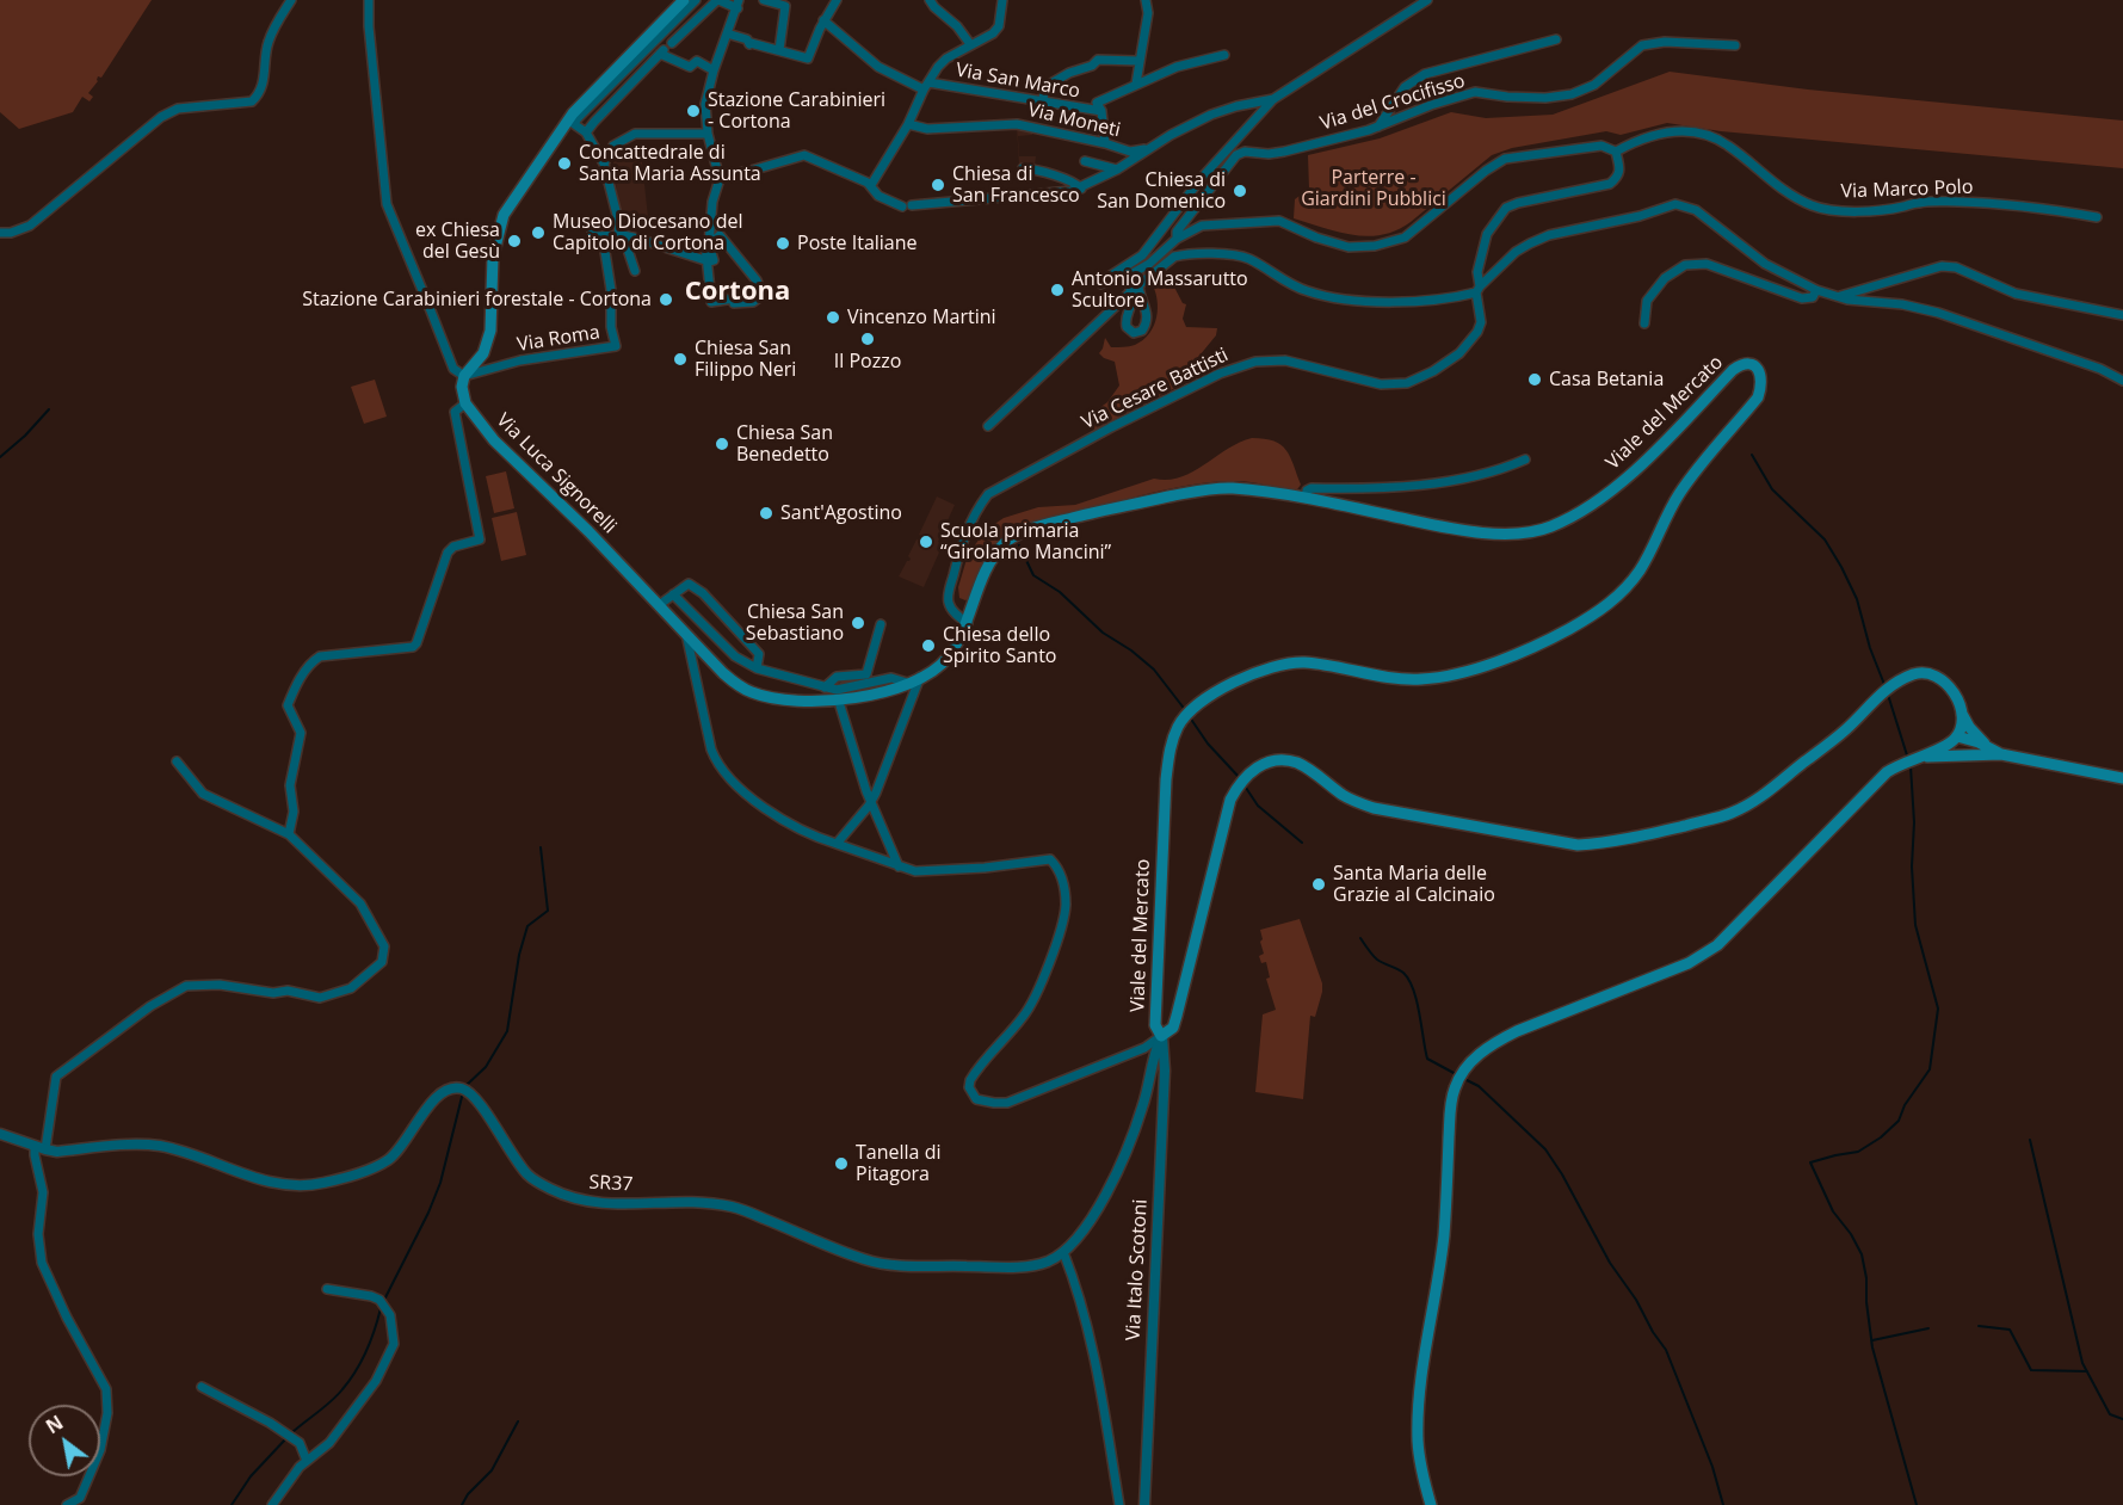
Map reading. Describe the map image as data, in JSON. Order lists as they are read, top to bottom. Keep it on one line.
{"streets":{"main road":["Viale del Mercato","Via Luca Signorelli"],"street":["Via San Marco","Via del Crocifisso","Via Moneti","Via Marco Polo","Via Roma","Via Cesare Battisti","SR37","Via Italo Scotoni"]},"crossings":[["Via Marco Polo","Via Cesare Battisti"],["Via Cesare Battisti","Viale del Mercato"],["Viale del Mercato","Via Luca Signorelli"],["Viale del Mercato","SR37"],["Viale del Mercato","Via Italo Scotoni"],["SR37","Via Italo Scotoni"]],"districts":["Cortona"],"parks":["Parterre - Giardini Pubblici"],"places":["Stazione Carabinieri - Cortona","Concattedrale di Santa Maria Assunta","Chiesa di San Francesco","Chiesa di San Domenico","Museo Diocesano del Capitolo di Cortona","ex Chiesa del Gesù","Poste Italiane","Antonio Massarutto Scultore","Stazione Carabinieri forestale - Cortona","Vincenzo Martini","Il Pozzo","Chiesa San Filippo Neri","Casa Betania","Chiesa San Benedetto","Sant'Agostino","Scuola primaria “Girolamo Mancini”","Chiesa San Sebastiano","Chiesa dello Spirito Santo","Santa Maria delle Grazie al Calcinaio","Tanella di Pitagora"],"north":"top left"}
